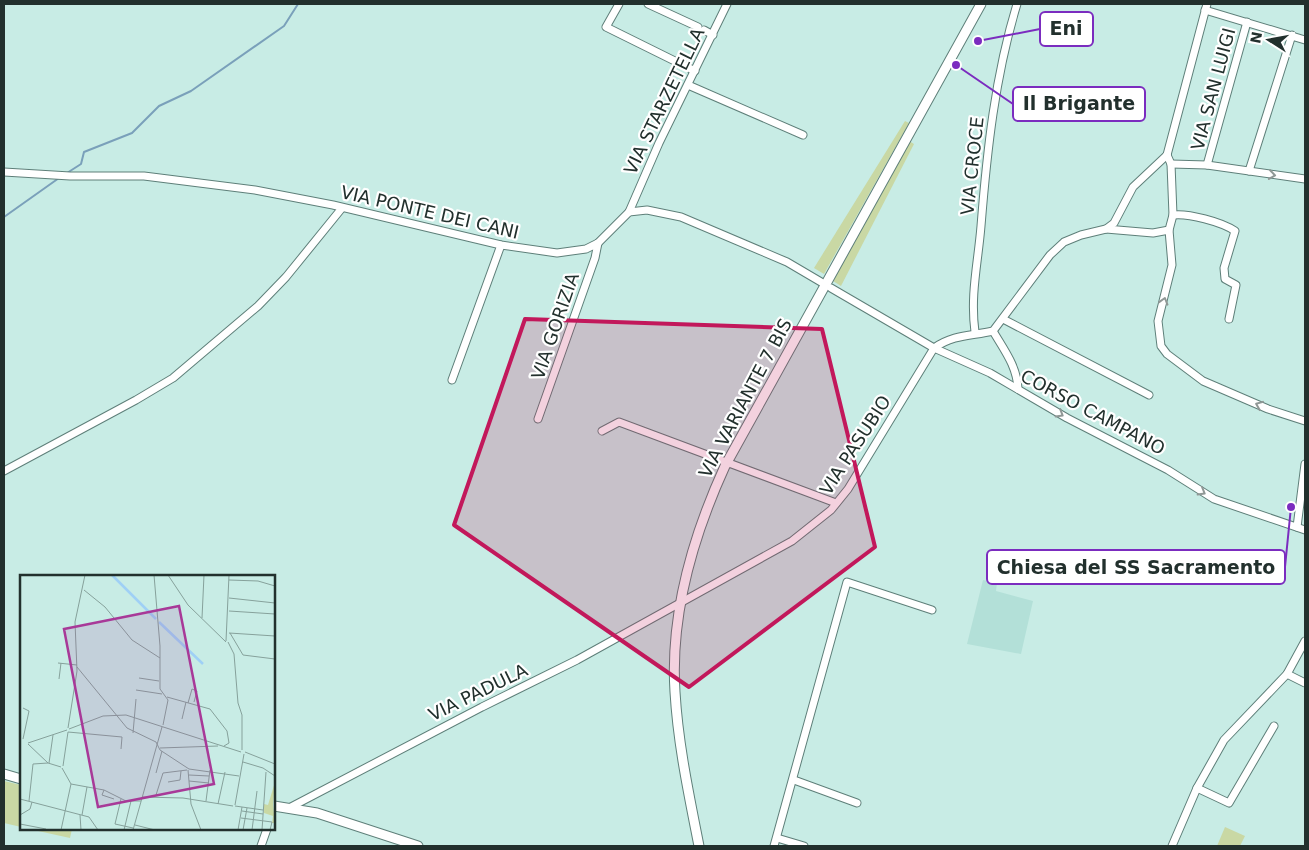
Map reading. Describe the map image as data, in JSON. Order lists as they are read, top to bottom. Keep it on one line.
{"streets":{"main road":["VIA VARIANTE 7 BIS"],"street":["VIA SAN LUIGI","VIA STARZETELLA","VIA CROCE","VIA PONTE DEI CANI","VIA GORIZIA","CORSO CAMPANO","VIA PASUBIO","VIA PADULA"]},"crossings":[["VIA STARZETELLA","VIA PONTE DEI CANI"],["VIA PONTE DEI CANI","VIA GORIZIA"],["VIA VARIANTE 7 BIS","VIA PASUBIO"],["VIA VARIANTE 7 BIS","VIA PADULA"],["CORSO CAMPANO","VIA PASUBIO"],["VIA PASUBIO","VIA PADULA"]],"places":["Eni","Il Brigante","Chiesa del SS Sacramento"],"north":"left"}
